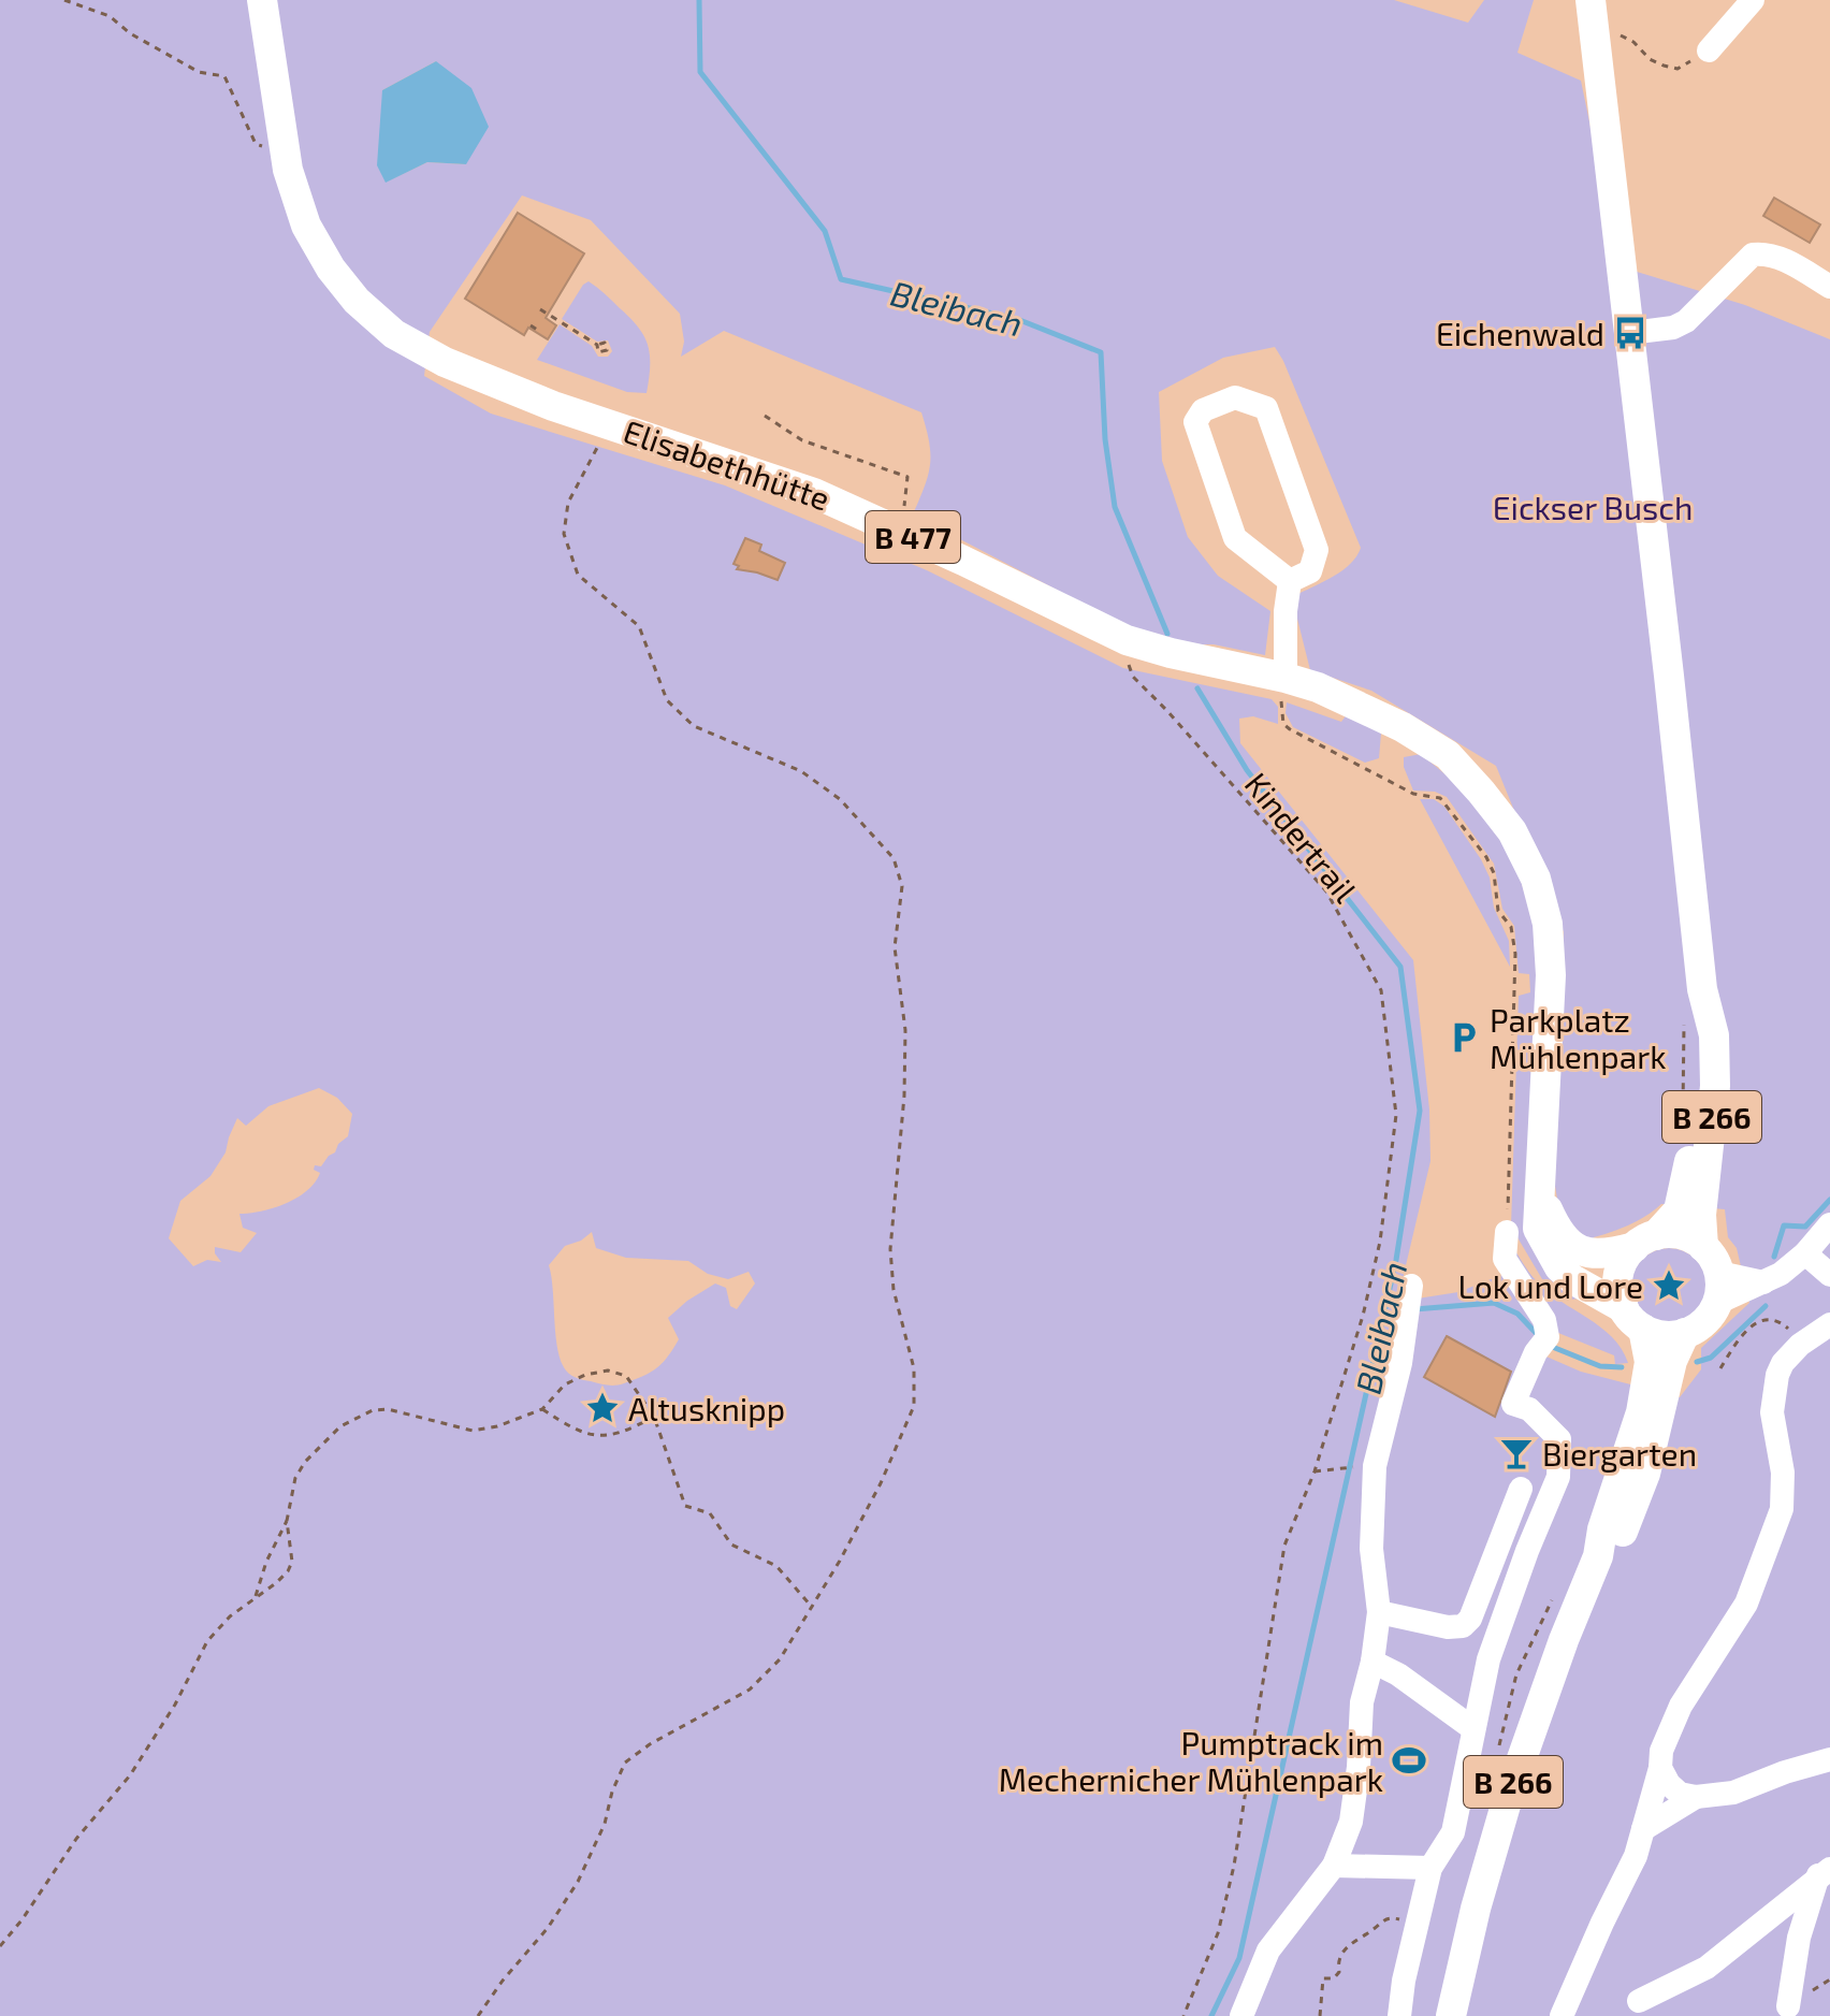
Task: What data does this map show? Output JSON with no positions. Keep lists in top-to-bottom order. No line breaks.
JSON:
{"streets":{"main road":["Elisabethhütte","B 477","B 266"],"path":["Kindertrail"]},"crossings":[["Elisabethhütte","B 477"],["B 477","B 266"]],"water":["Bleibach"],"parks":["Eickser Busch"],"places":{"bus stop":["Eichenwald"],"parking":["Parkplatz Mühlenpark"],"place":["Lok und Lore","Altusknipp"],"bar":["Biergarten"],"sports":["Pumptrack im Mechernicher Mühlenpark"]}}
